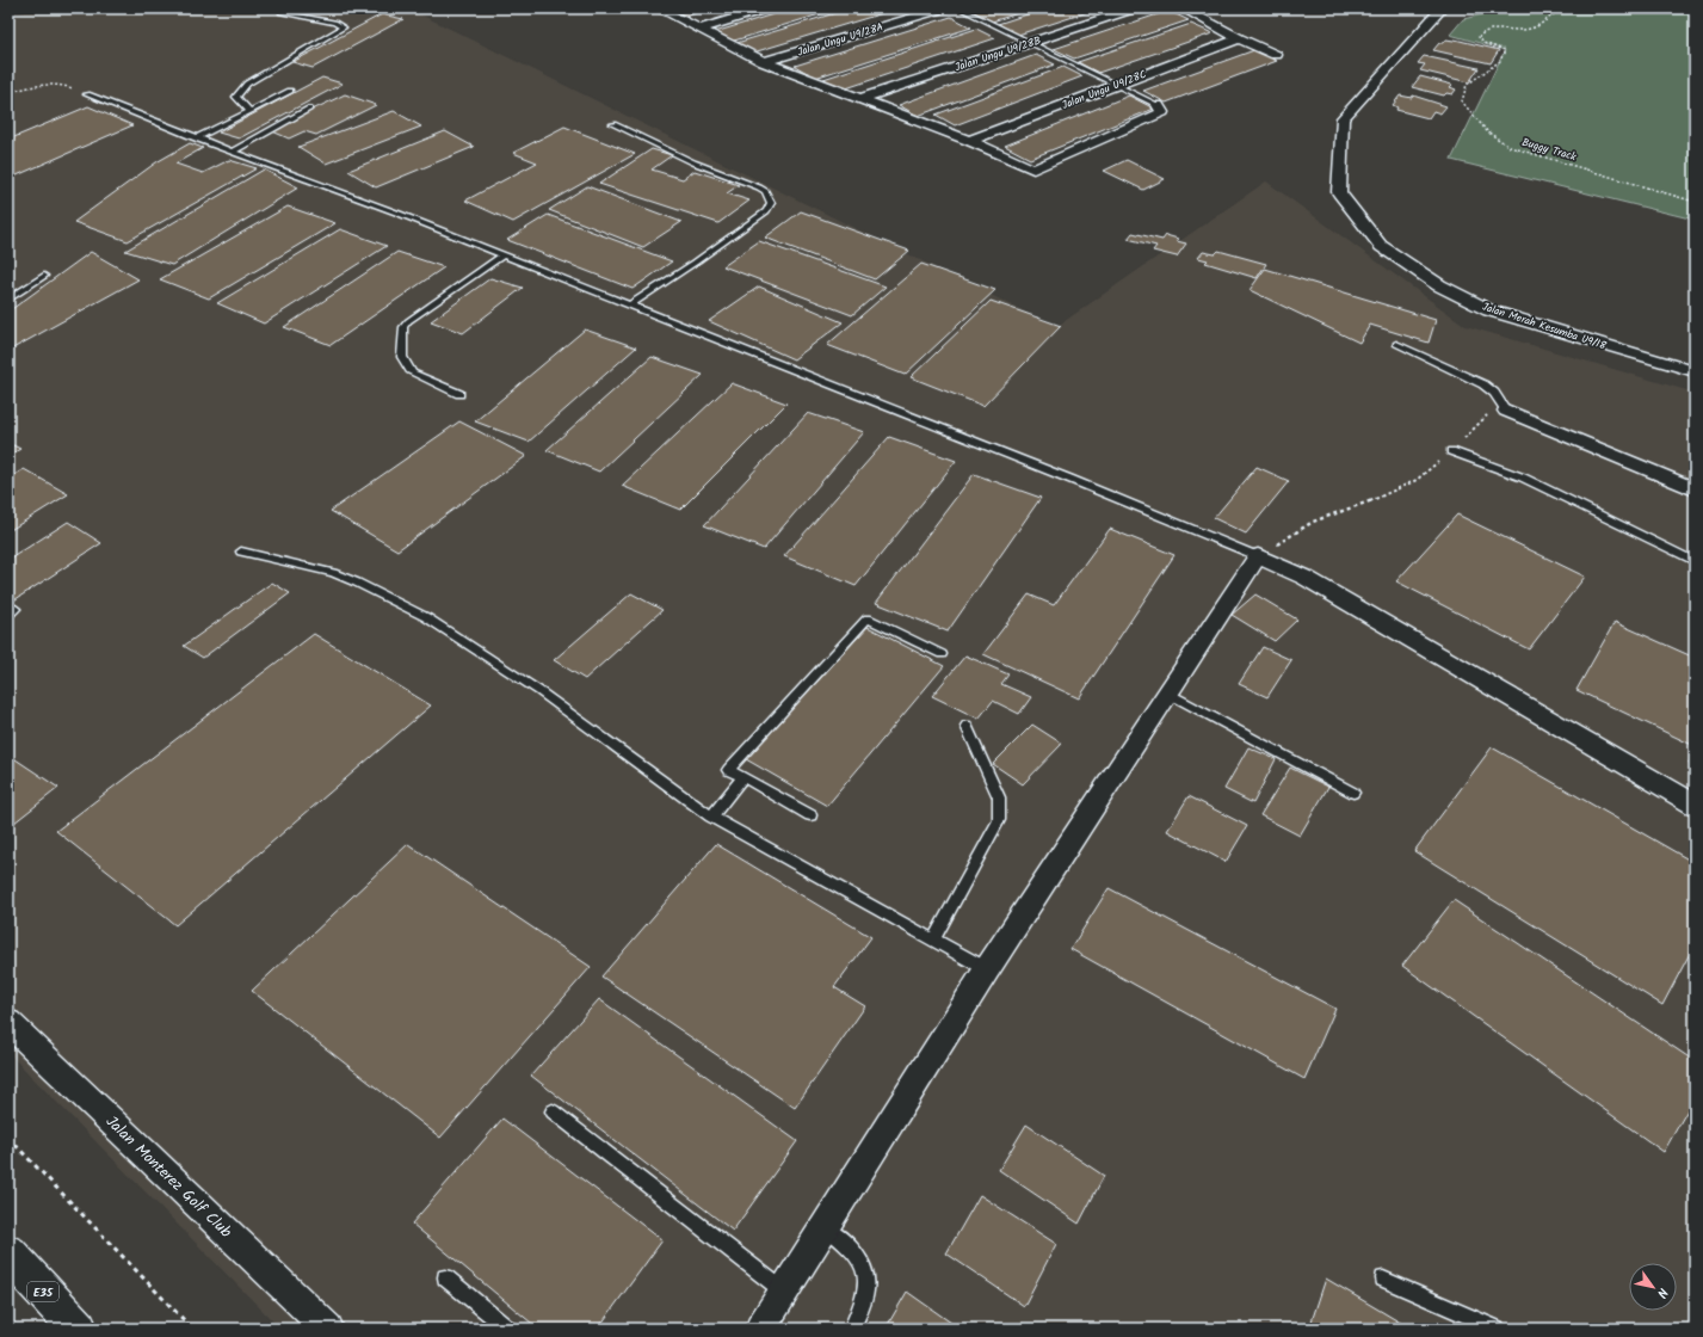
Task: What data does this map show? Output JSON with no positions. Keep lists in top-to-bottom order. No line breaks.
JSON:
{"streets":{"highway":["E35"],"street":["Jalan Ungu U9/28A","Jalan Ungu U9/28B","Jalan Ungu U9/28C","Jalan Merah Kesumba U9/18","Jalan Monterez Golf Club"],"path":["Buggy Track"]},"north":"bottom right"}
